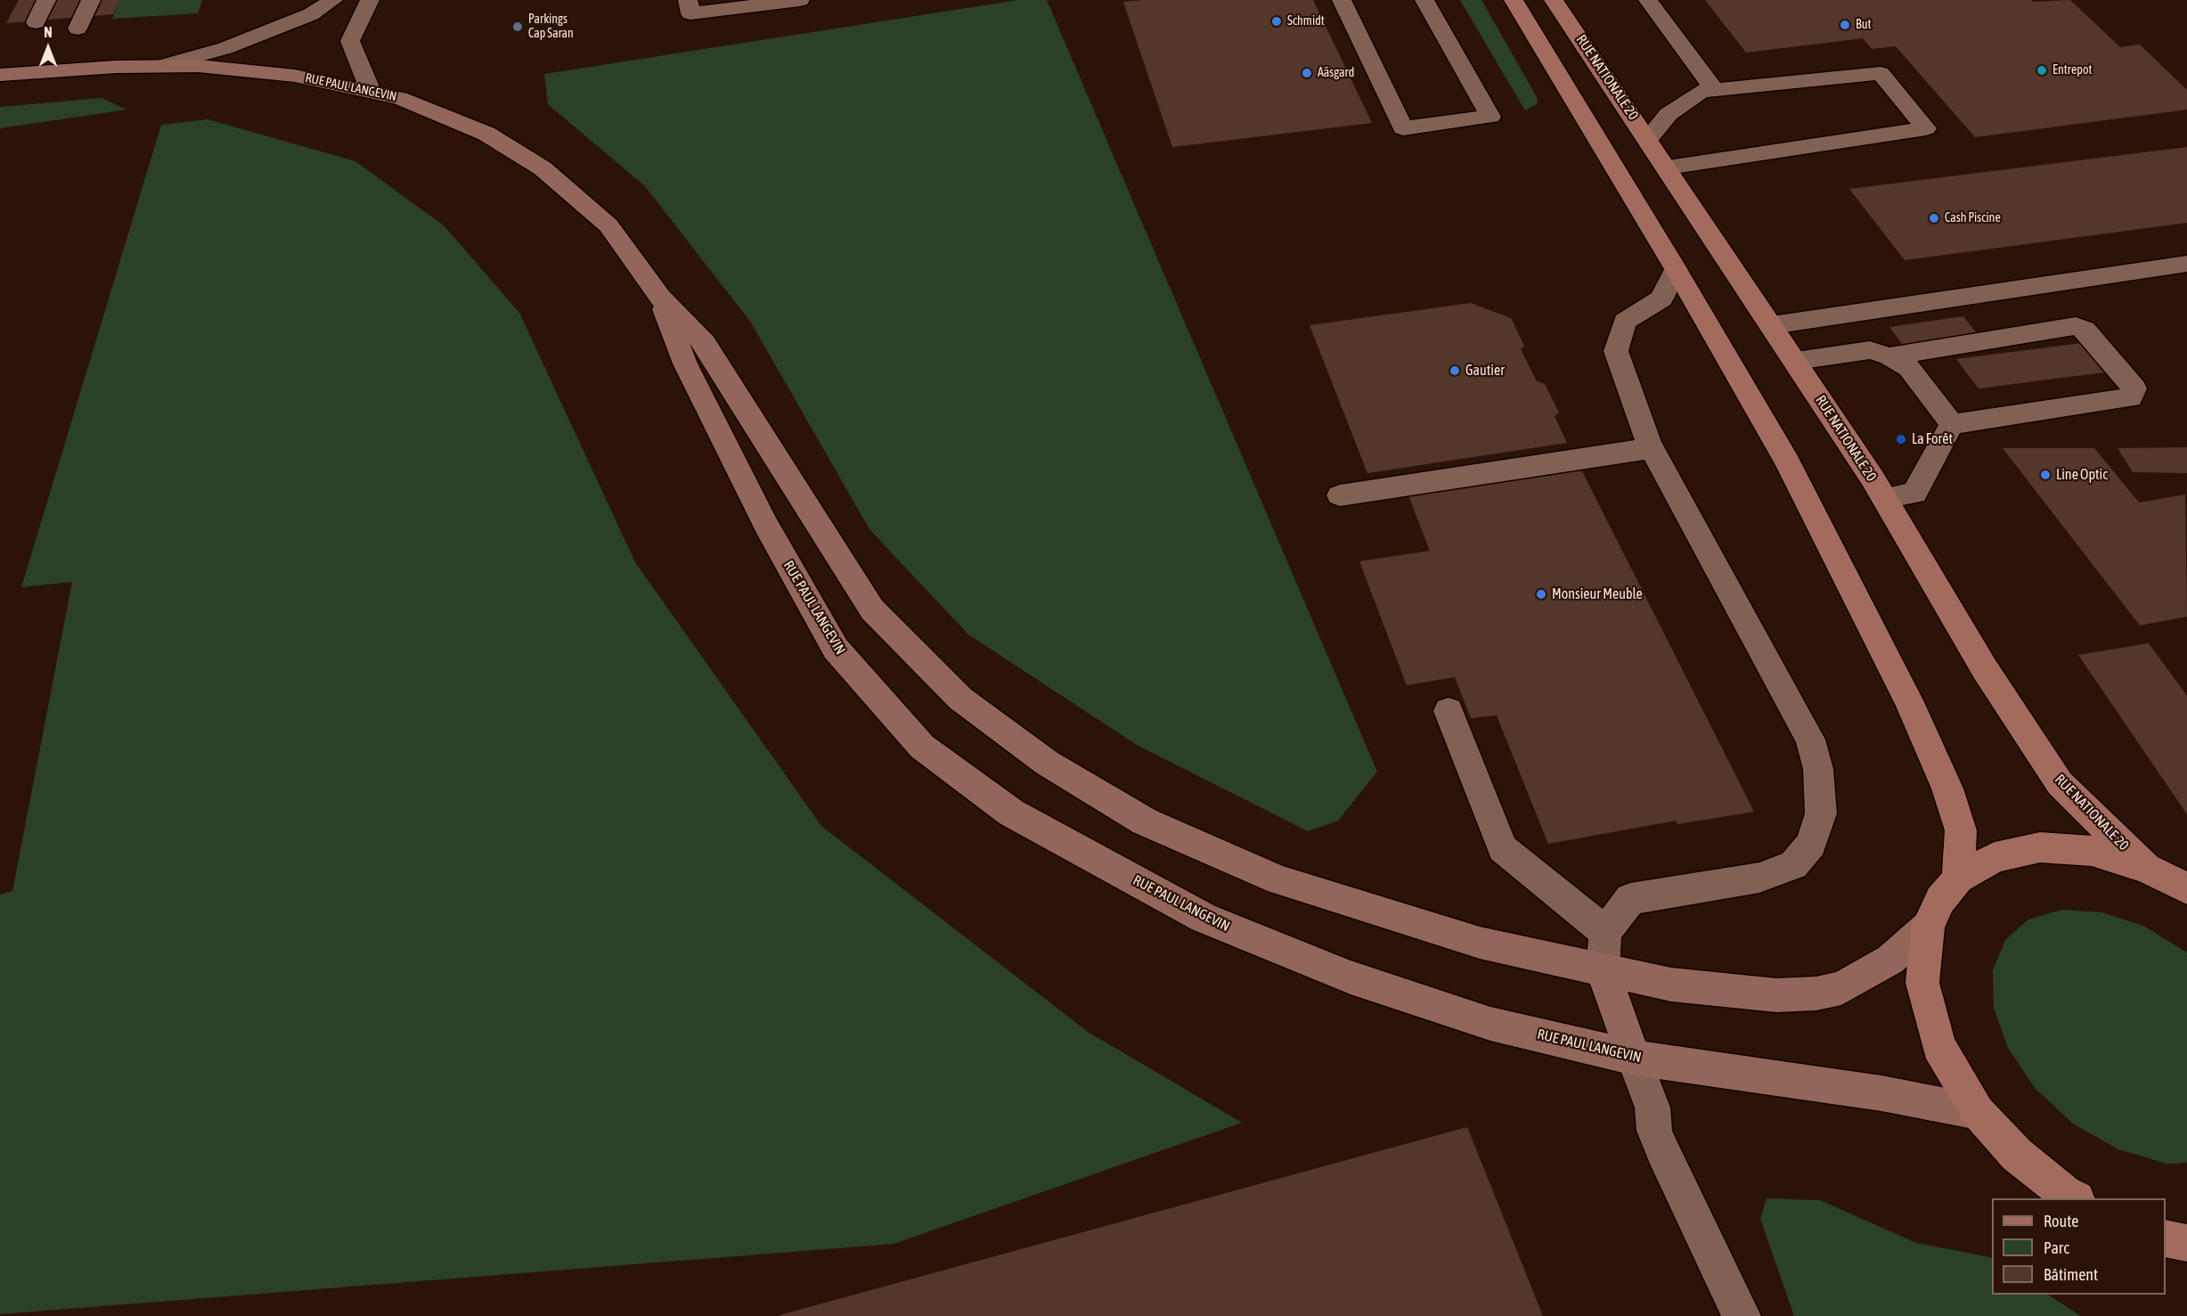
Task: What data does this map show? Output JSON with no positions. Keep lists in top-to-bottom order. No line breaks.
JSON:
{"streets":{"main road":["RUE NATIONALE 20","RUE PAUL LANGEVIN"]},"places":["Schmidt","But","Parkings Cap Saran","Entrepot","Aäsgard","Cash Piscine","Gautier","La Forêt","Line Optic","Monsieur Meuble"],"legend":["Route","Parc","Bâtiment"],"north":"top"}
